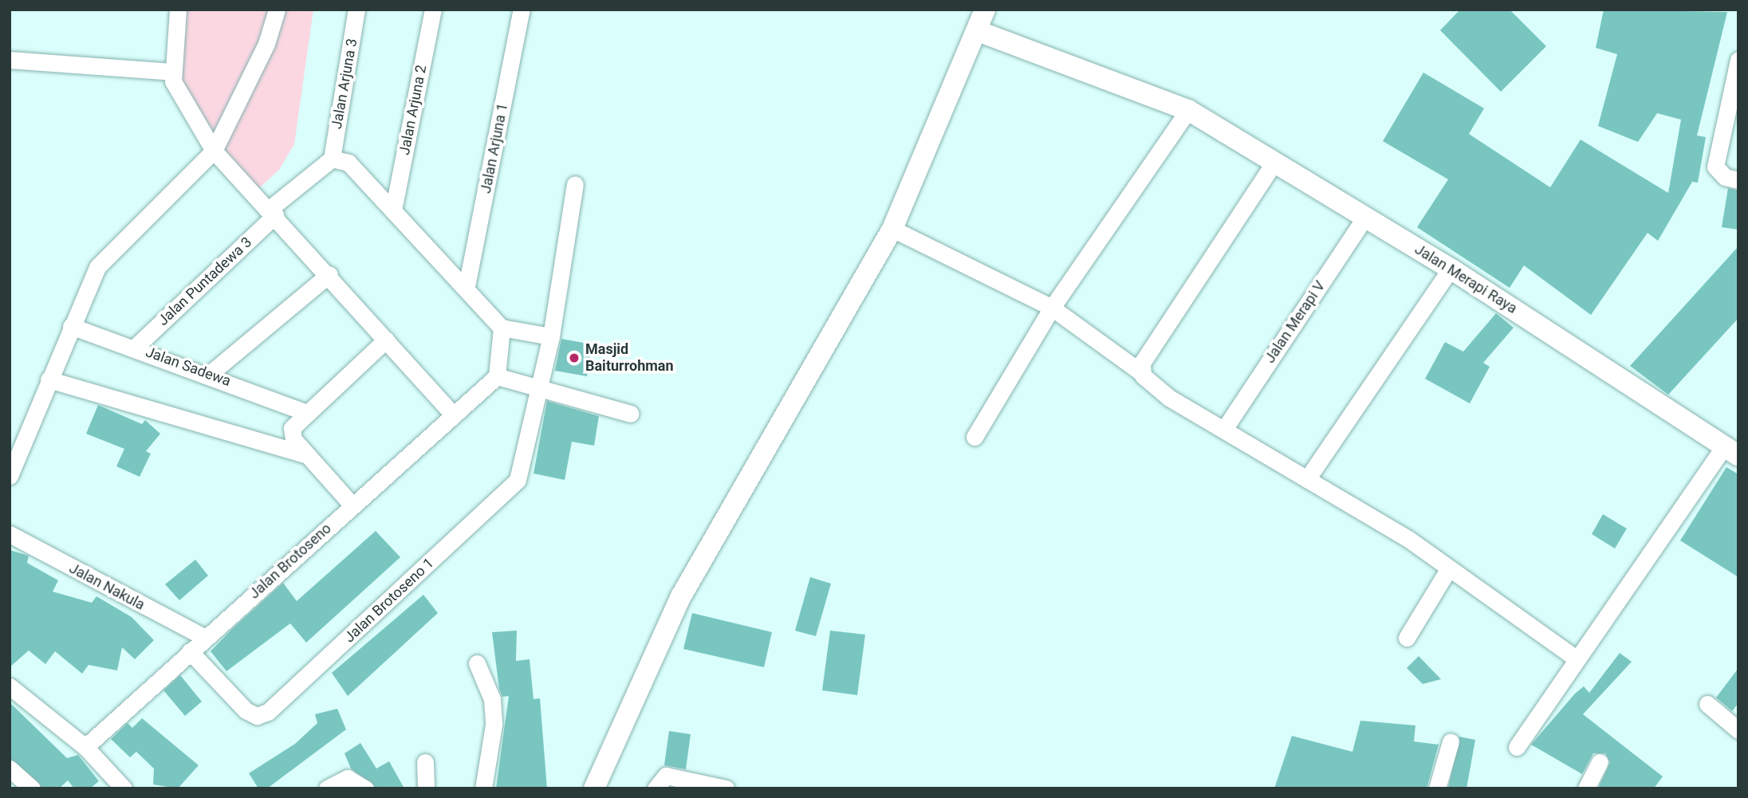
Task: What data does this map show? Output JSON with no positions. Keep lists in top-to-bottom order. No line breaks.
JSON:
{"streets":{"street":["Jalan Arjuna 3","Jalan Arjuna 2","Jalan Arjuna 1","Jalan Merapi Raya","Jalan Puntadewa 3","Jalan Merapi V","Jalan Sadewa","Jalan Brotoseno","Jalan Nakula","Jalan Brotoseno 1"]},"crossings":[["Jalan Arjuna 3","Jalan Puntadewa 3"],["Jalan Merapi Raya","Jalan Merapi V"],["Jalan Puntadewa 3","Jalan Sadewa"],["Jalan Brotoseno","Jalan Nakula"],["Jalan Brotoseno","Jalan Brotoseno 1"]],"places":["Masjid Baiturrohman"]}
